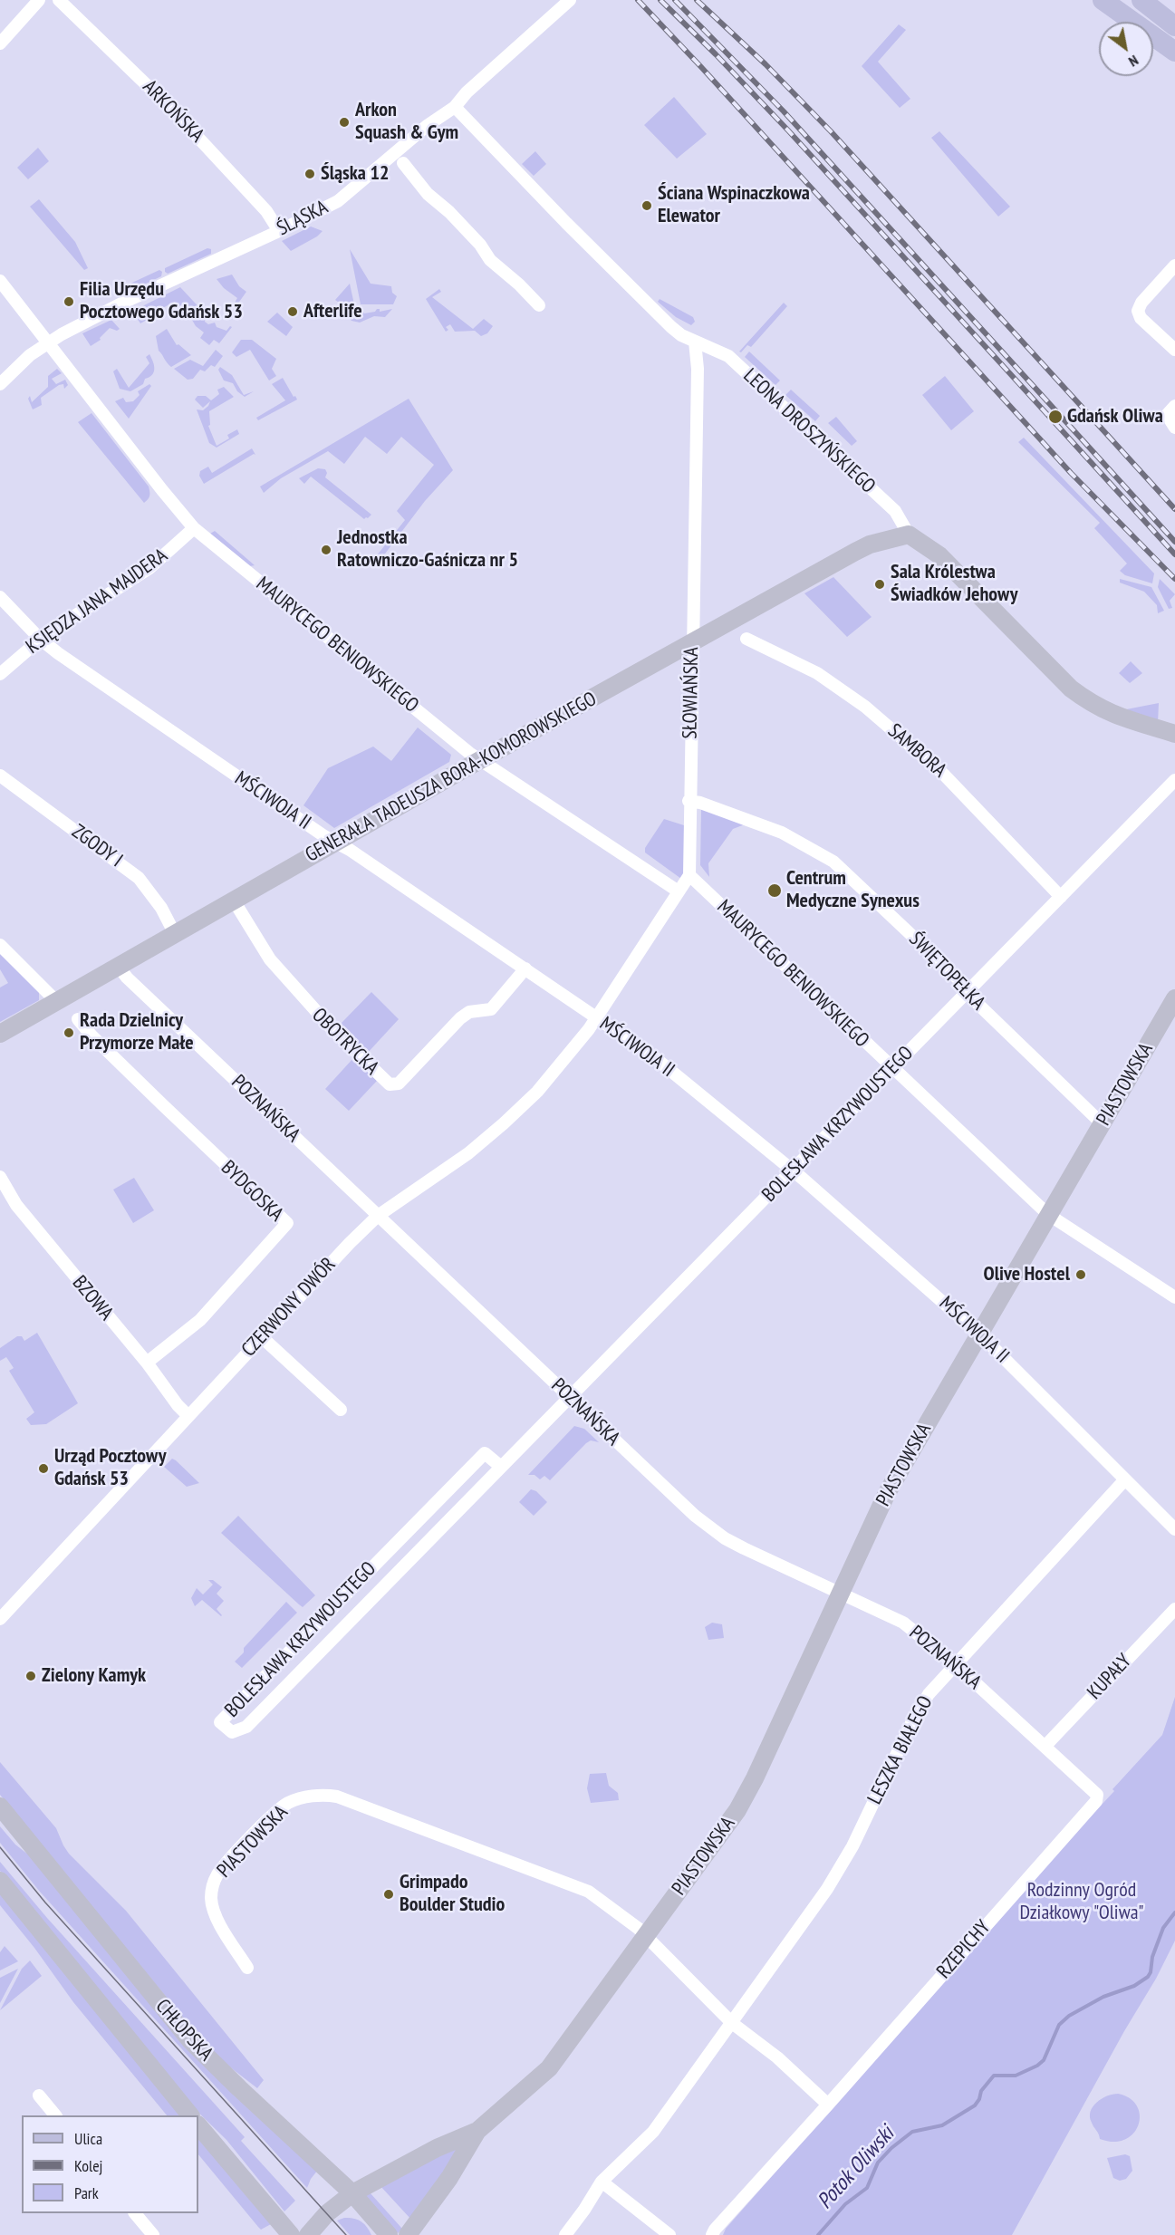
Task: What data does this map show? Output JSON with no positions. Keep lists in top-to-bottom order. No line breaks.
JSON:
{"streets":{"street":["ARKOŃSKA","ŚLĄSKA","LEONA DROSZYŃSKIEGO","KSIĘDZA JANA MAJDERA","MAURYCEGO BENIOWSKIEGO","SŁOWIAŃSKA","SAMBORA","GENERAŁA TADEUSZA BORA-KOMOROWSKIEGO","MŚCIWOJA II","ZGODY I","ŚWIĘTOPEŁKA","OBOTRYCKA","PIASTOWSKA","POZNAŃSKA","BOLESŁAWA KRZYWOUSTEGO","BYDGOSKA","BZOWA","CZERWONY DWÓR","KUPAŁY","LESZKA BIAŁEGO","RZEPICHY","CHŁOPSKA"]},"crossings":[["ARKOŃSKA","ŚLĄSKA"],["ŚLĄSKA","LEONA DROSZYŃSKIEGO"],["ŚLĄSKA","MAURYCEGO BENIOWSKIEGO"],["LEONA DROSZYŃSKIEGO","SŁOWIAŃSKA"],["LEONA DROSZYŃSKIEGO","GENERAŁA TADEUSZA BORA-KOMOROWSKIEGO"],["KSIĘDZA JANA MAJDERA","MAURYCEGO BENIOWSKIEGO"],["KSIĘDZA JANA MAJDERA","MŚCIWOJA II"],["MAURYCEGO BENIOWSKIEGO","SŁOWIAŃSKA"],["MAURYCEGO BENIOWSKIEGO","GENERAŁA TADEUSZA BORA-KOMOROWSKIEGO"],["MAURYCEGO BENIOWSKIEGO","PIASTOWSKA"],["MAURYCEGO BENIOWSKIEGO","BOLESŁAWA KRZYWOUSTEGO"],["SŁOWIAŃSKA","GENERAŁA TADEUSZA BORA-KOMOROWSKIEGO"],["SŁOWIAŃSKA","ŚWIĘTOPEŁKA"],["SAMBORA","BOLESŁAWA KRZYWOUSTEGO"],["GENERAŁA TADEUSZA BORA-KOMOROWSKIEGO","MŚCIWOJA II"],["GENERAŁA TADEUSZA BORA-KOMOROWSKIEGO","ZGODY I"],["GENERAŁA TADEUSZA BORA-KOMOROWSKIEGO","OBOTRYCKA"],["GENERAŁA TADEUSZA BORA-KOMOROWSKIEGO","POZNAŃSKA"],["MŚCIWOJA II","OBOTRYCKA"],["MŚCIWOJA II","PIASTOWSKA"],["MŚCIWOJA II","BOLESŁAWA KRZYWOUSTEGO"],["MŚCIWOJA II","CZERWONY DWÓR"],["MŚCIWOJA II","LESZKA BIAŁEGO"],["ŚWIĘTOPEŁKA","PIASTOWSKA"],["ŚWIĘTOPEŁKA","BOLESŁAWA KRZYWOUSTEGO"],["PIASTOWSKA","POZNAŃSKA"],["PIASTOWSKA","CHŁOPSKA"],["POZNAŃSKA","BOLESŁAWA KRZYWOUSTEGO"],["POZNAŃSKA","CZERWONY DWÓR"],["POZNAŃSKA","KUPAŁY"],["POZNAŃSKA","LESZKA BIAŁEGO"],["POZNAŃSKA","RZEPICHY"],["BYDGOSKA","BZOWA"],["BZOWA","CZERWONY DWÓR"]],"water":["Potok Oliwski"],"parks":["Rodzinny Ogród Działkowy \"Oliwa\""],"places":["Arkon Squash & Gym","Śląska 12","Ściana Wspinaczkowa Elewator","Filia Urzędu Pocztowego Gdańsk 53","Afterlife","Gdańsk Oliwa","Jednostka Ratowniczo-Gaśnicza nr 5","Sala Królestwa Świadków Jehowy","Centrum Medyczne Synexus","Rada Dzielnicy Przymorze Małe","Olive Hostel","Urząd Pocztowy Gdańsk 53","Zielony Kamyk","Grimpado Boulder Studio"],"legend":["Ulica","Kolej","Park"],"north":"bottom right"}
